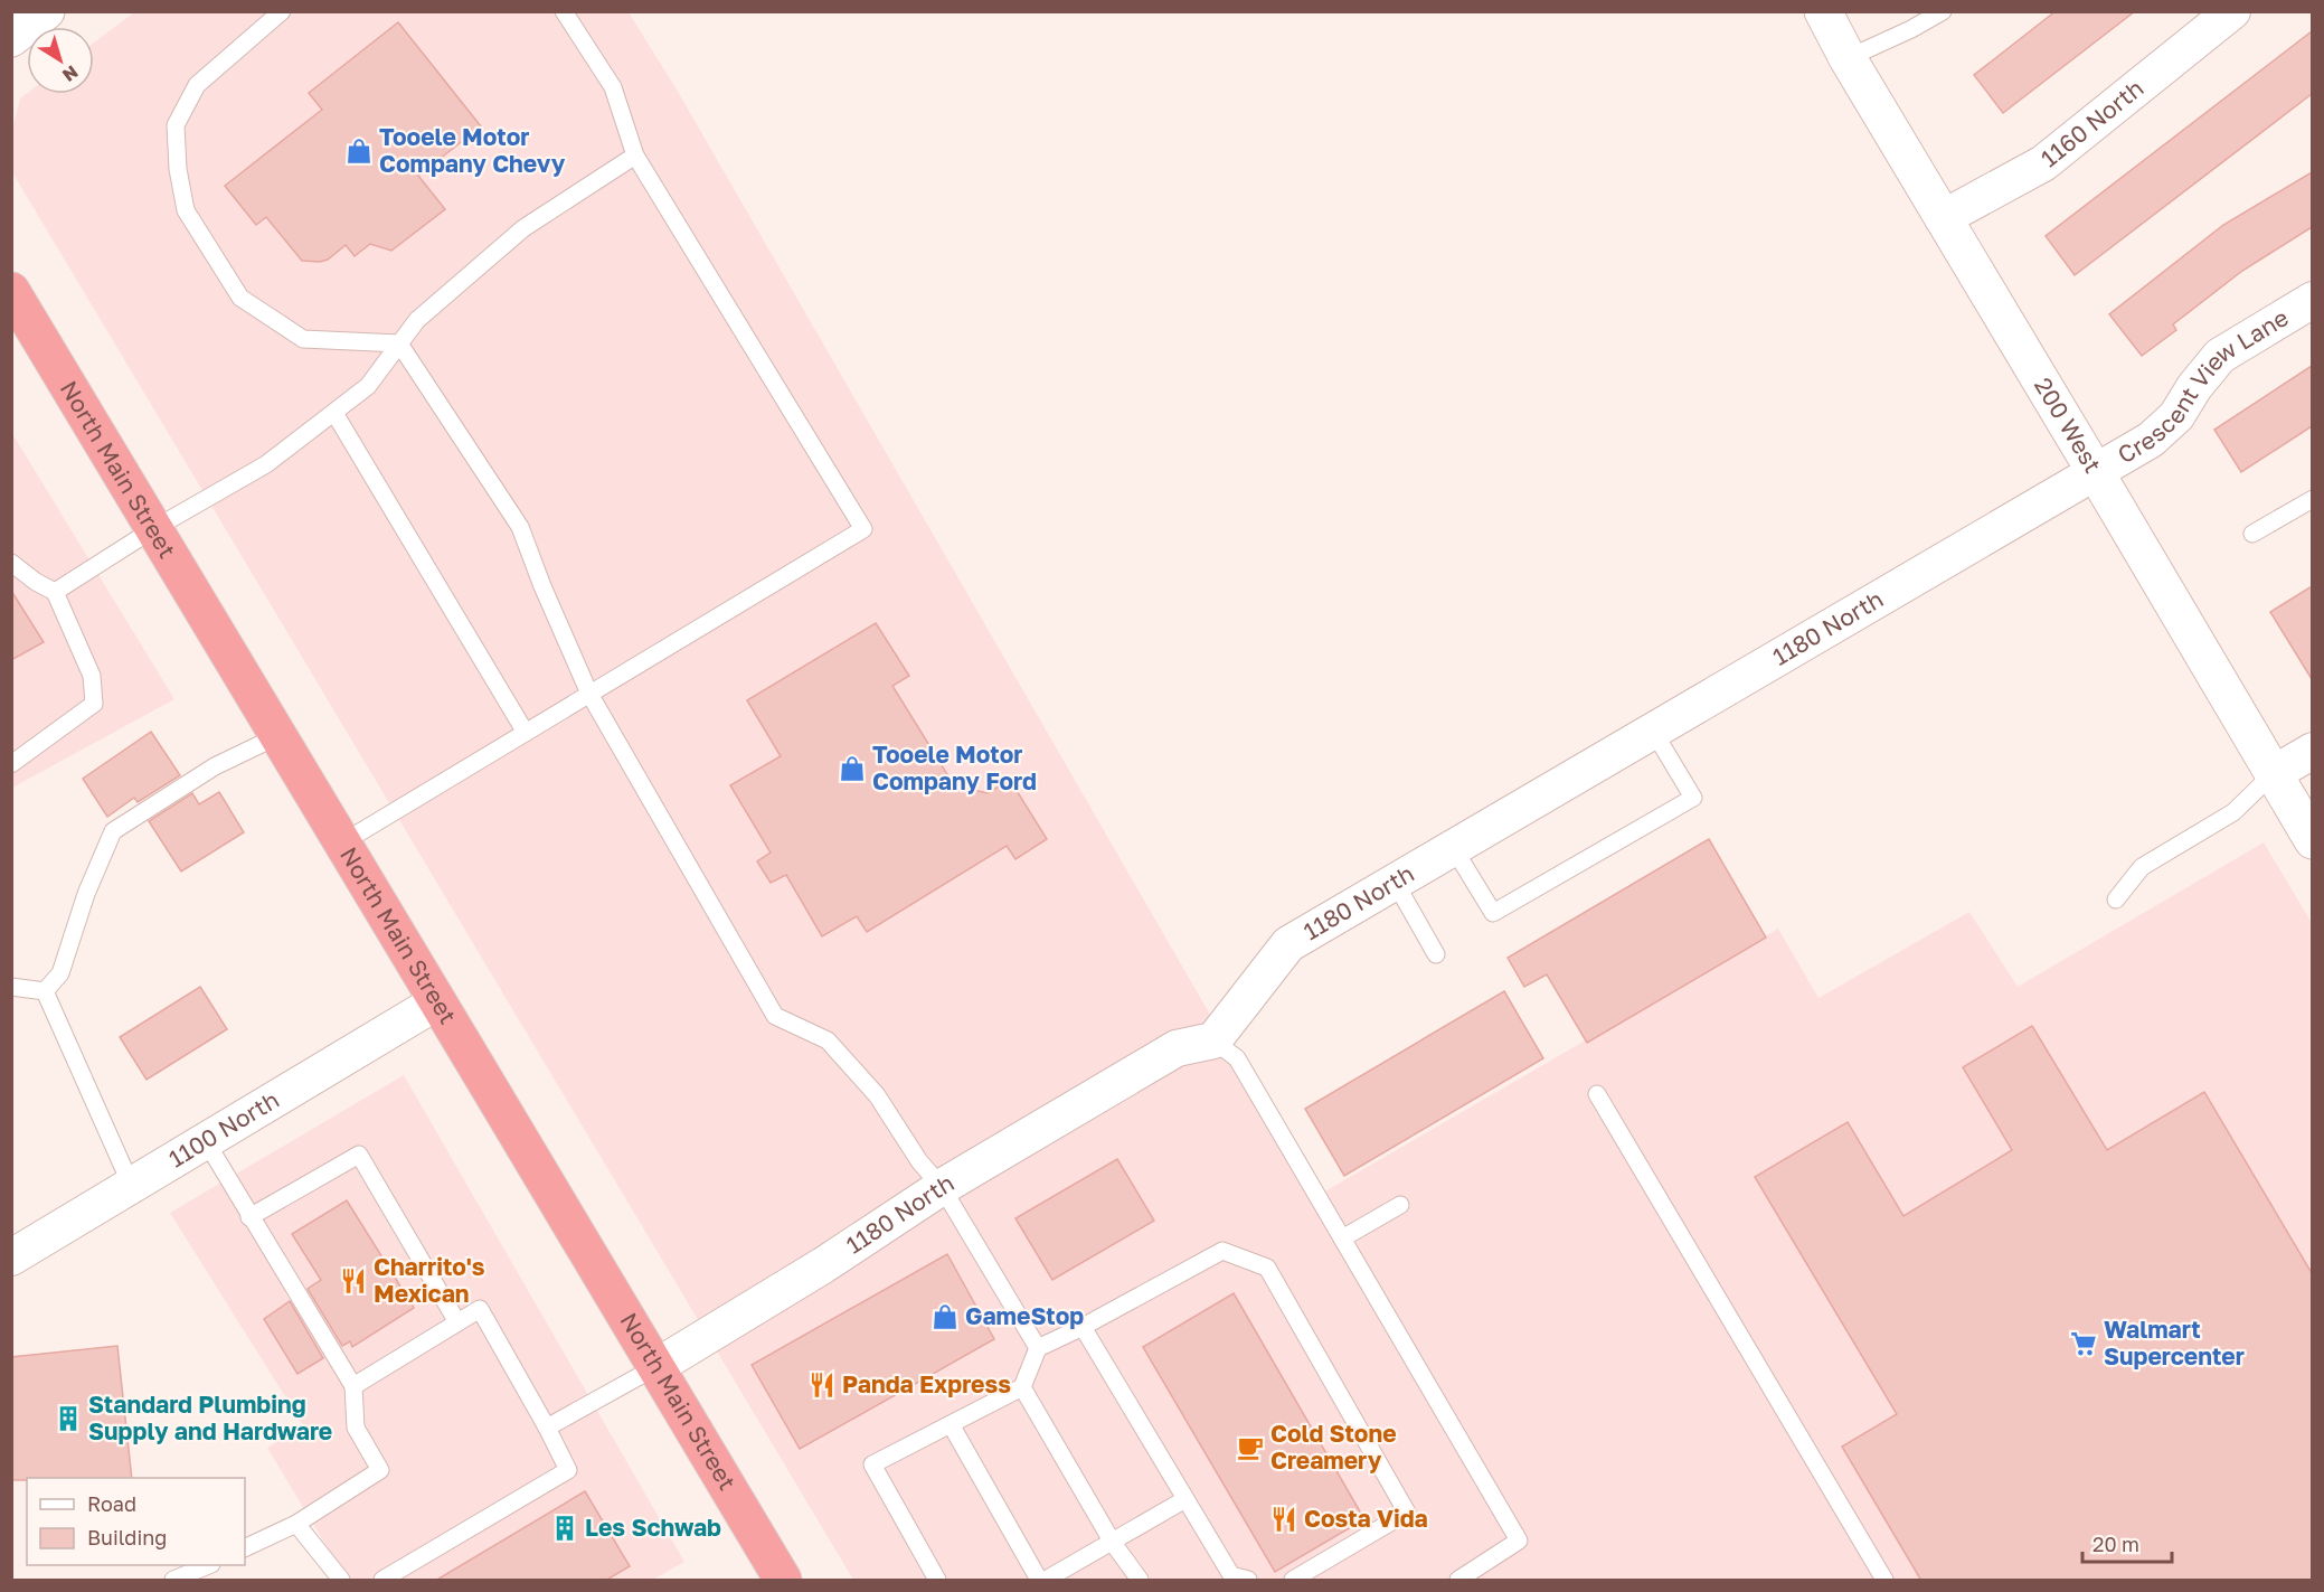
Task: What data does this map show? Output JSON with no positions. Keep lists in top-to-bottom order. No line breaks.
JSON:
{"streets":{"highway":["North Main Street"],"street":["1160 North","Crescent View Lane","200 West","1180 North","1100 North"]},"crossings":[["1160 North","200 West"],["Crescent View Lane","200 West"],["Crescent View Lane","1180 North"],["200 West","1180 North"],["North Main Street","1180 North"],["North Main Street","1100 North"]],"places":{"shop":["Tooele Motor Company Chevy","Tooele Motor Company Ford","GameStop"],"restaurant":["Charrito's Mexican","Panda Express","Costa Vida"],"supermarket":["Walmart Supercenter"],"building":["Standard Plumbing Supply and Hardware","Les Schwab"],"cafe":["Cold Stone Creamery"]},"legend":["Road","Building"],"scale_bar":"20 m","north":"bottom right"}
